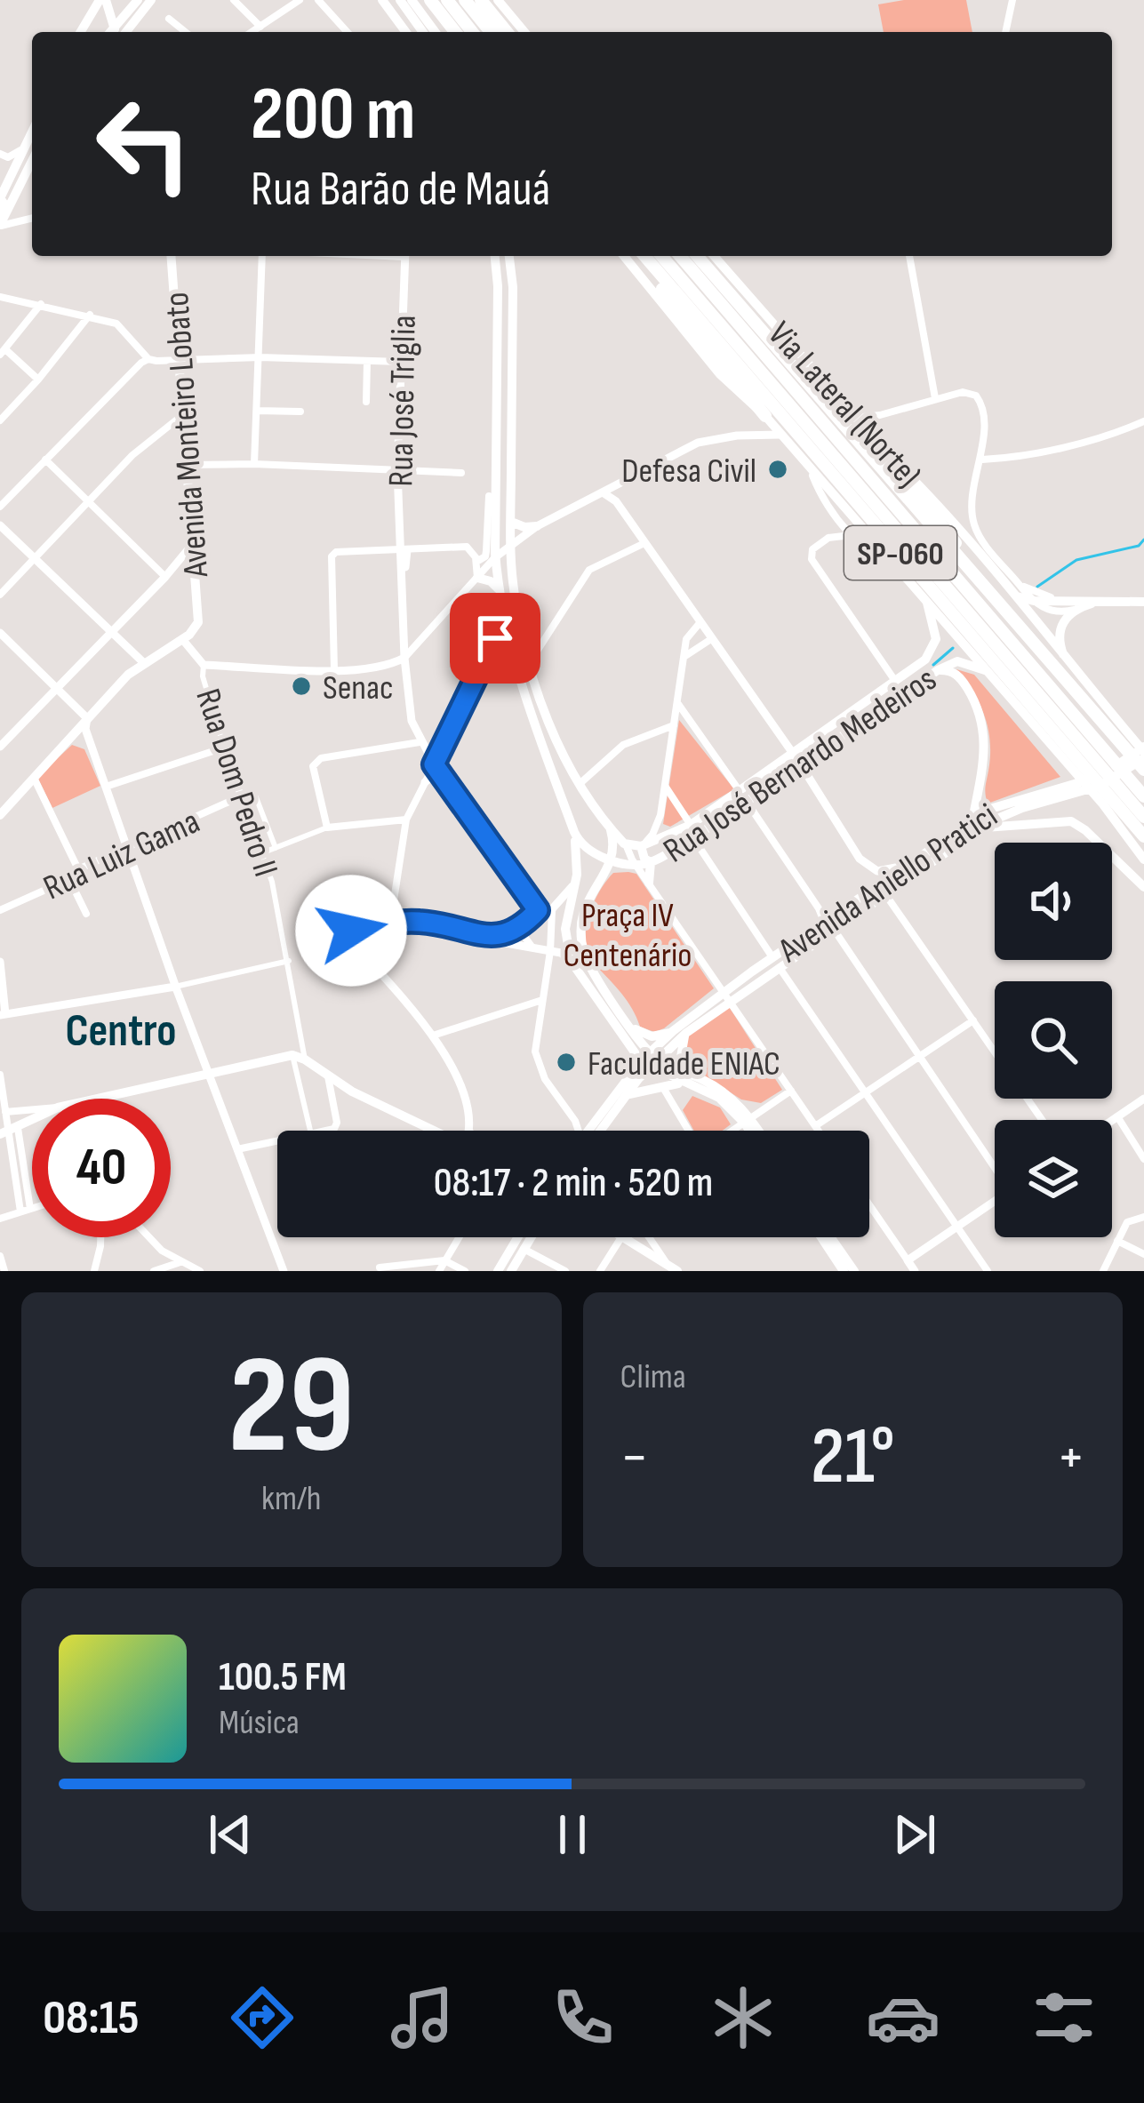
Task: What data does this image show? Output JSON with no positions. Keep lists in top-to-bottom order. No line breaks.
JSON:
{"streets":{"highway":["SP-060"],"main road":["Via Lateral (Norte)","Avenida Monteiro Lobato","Rua José Bernardo Medeiros","Avenida Aniello Pratici"],"street":["Rua José Triglia","Rua Dom Pedro II","Rua Luiz Gama"]},"crossings":[["Via Lateral (Norte)","Avenida Aniello Pratici"],["Avenida Monteiro Lobato","Rua Dom Pedro II"],["Rua Dom Pedro II","Rua Luiz Gama"]],"districts":["Centro"],"parks":["Praça IV Centenário"],"places":["Defesa Civil","Senac","Faculdade ENIAC"],"page":{"turn":["200 m","Rua Barão de Mauá"],"limit":"40","trip":"08:17 · 2 min · 520 m","tile":[["29","km/h"],"Clima"],"heat":["−","21°","+"],"song":["100.5 FM","Música"],"tabs":"08:15"}}
